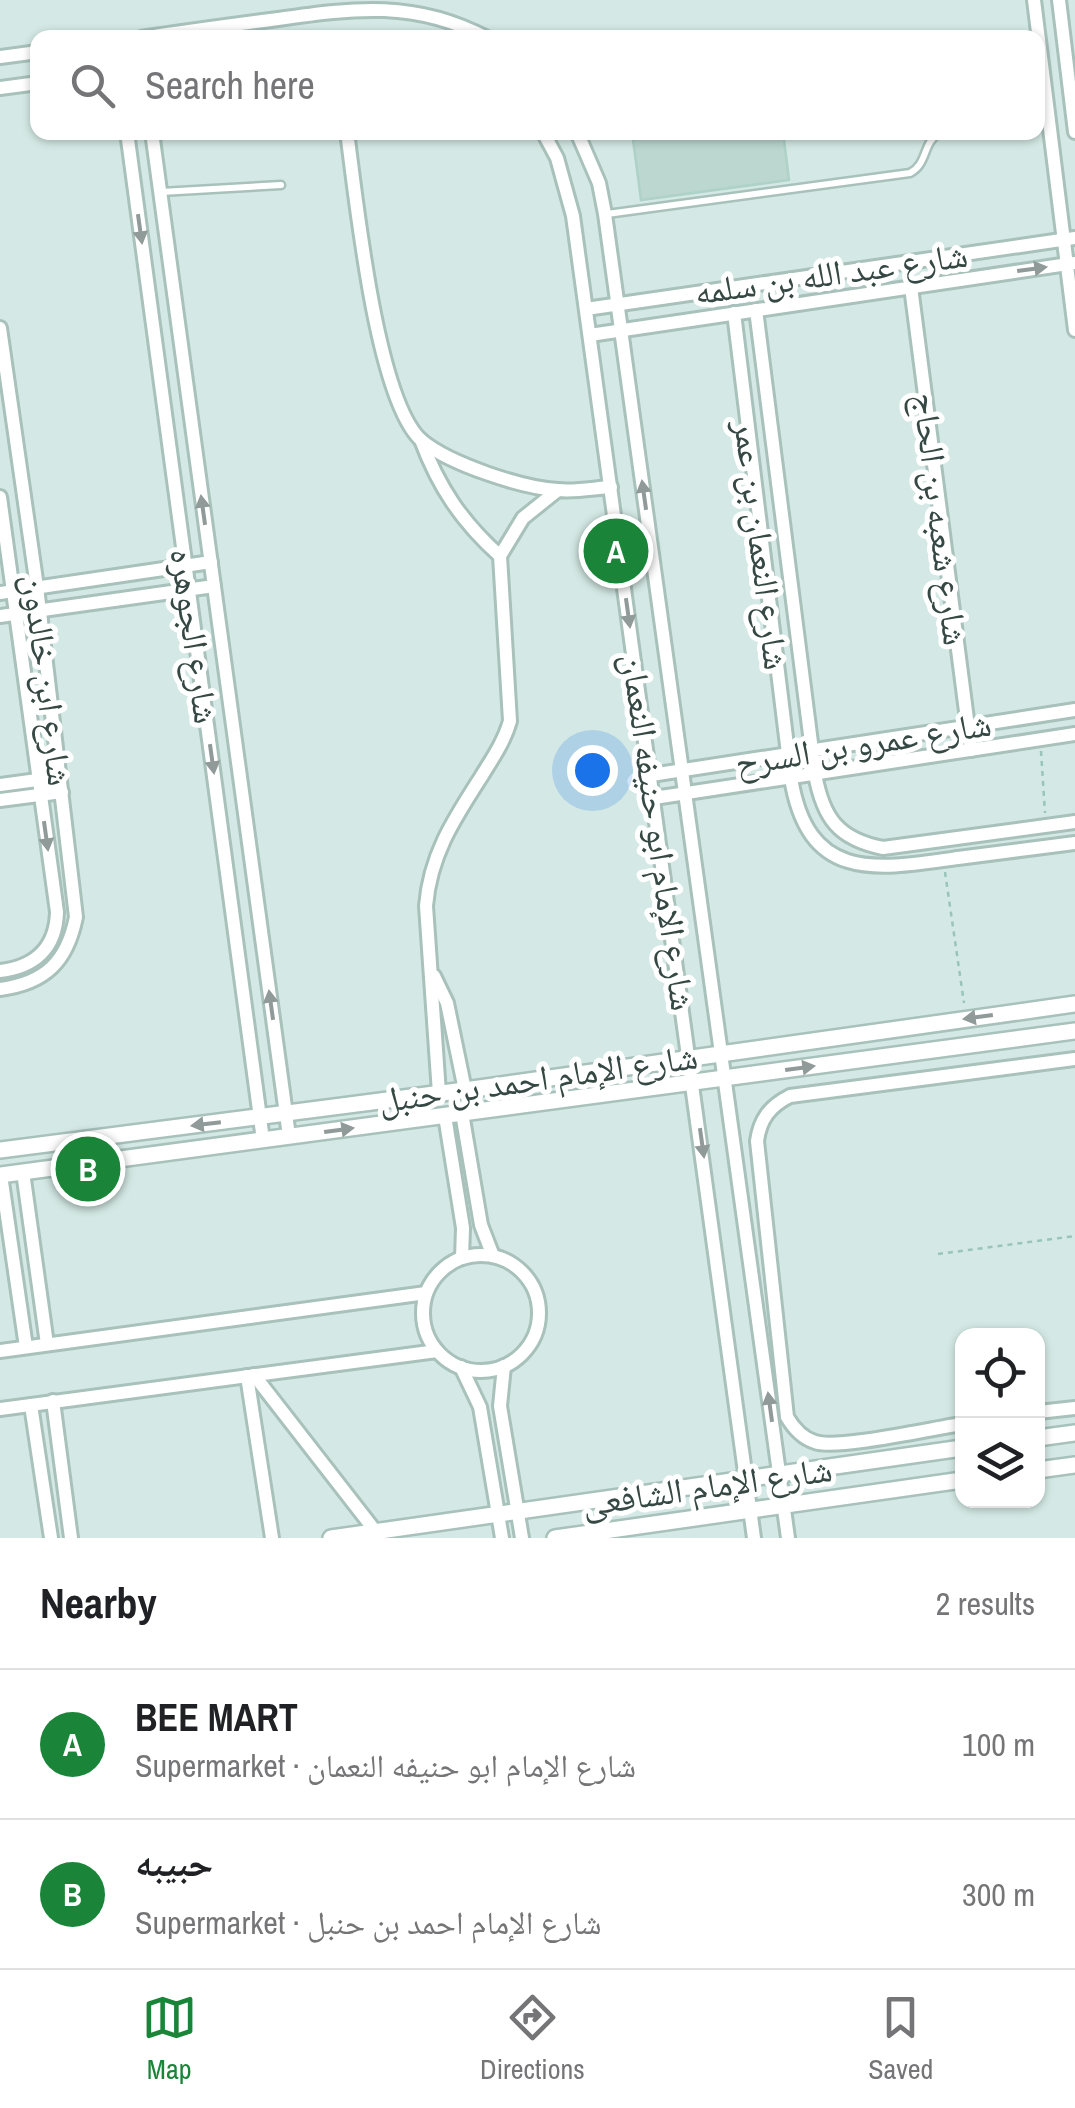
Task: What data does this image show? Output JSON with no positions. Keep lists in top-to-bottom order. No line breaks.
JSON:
{"streets":{"street":["شارع عبد الله بن سلمه","شارع شعبه بن الحاج","شارع النعمان بن عمر","شارع الجوهره","شارع ابن خالدون","شارع عمرو بن السرح","شارع الإمام ابو حنيفه النعمان","شارع الإمام احمد بن حنبل","شارع الإمام الشافعى"]},"crossings":[["شارع عبد الله بن سلمه","شارع شعبه بن الحاج"],["شارع عبد الله بن سلمه","شارع النعمان بن عمر"],["شارع عبد الله بن سلمه","شارع الإمام ابو حنيفه النعمان"],["شارع شعبه بن الحاج","شارع عمرو بن السرح"],["شارع النعمان بن عمر","شارع عمرو بن السرح"],["شارع الجوهره","شارع الإمام احمد بن حنبل"],["شارع عمرو بن السرح","شارع الإمام ابو حنيفه النعمان"],["شارع الإمام ابو حنيفه النعمان","شارع الإمام احمد بن حنبل"],["شارع الإمام ابو حنيفه النعمان","شارع الإمام الشافعى"]],"page":{"search":"Search here","pins":["A","B"],"heading":["Nearby","2 results"],"list":[{"mark":"A","name":"BEE MART","note":"Supermarket · شارع الإمام ابو حنيفه النعمان","value":"100 m"},{"mark":"B","name":"حبيبه","note":"Supermarket · شارع الإمام احمد بن حنبل","value":"300 m"}],"nav":["Map","Directions","Saved"]}}
